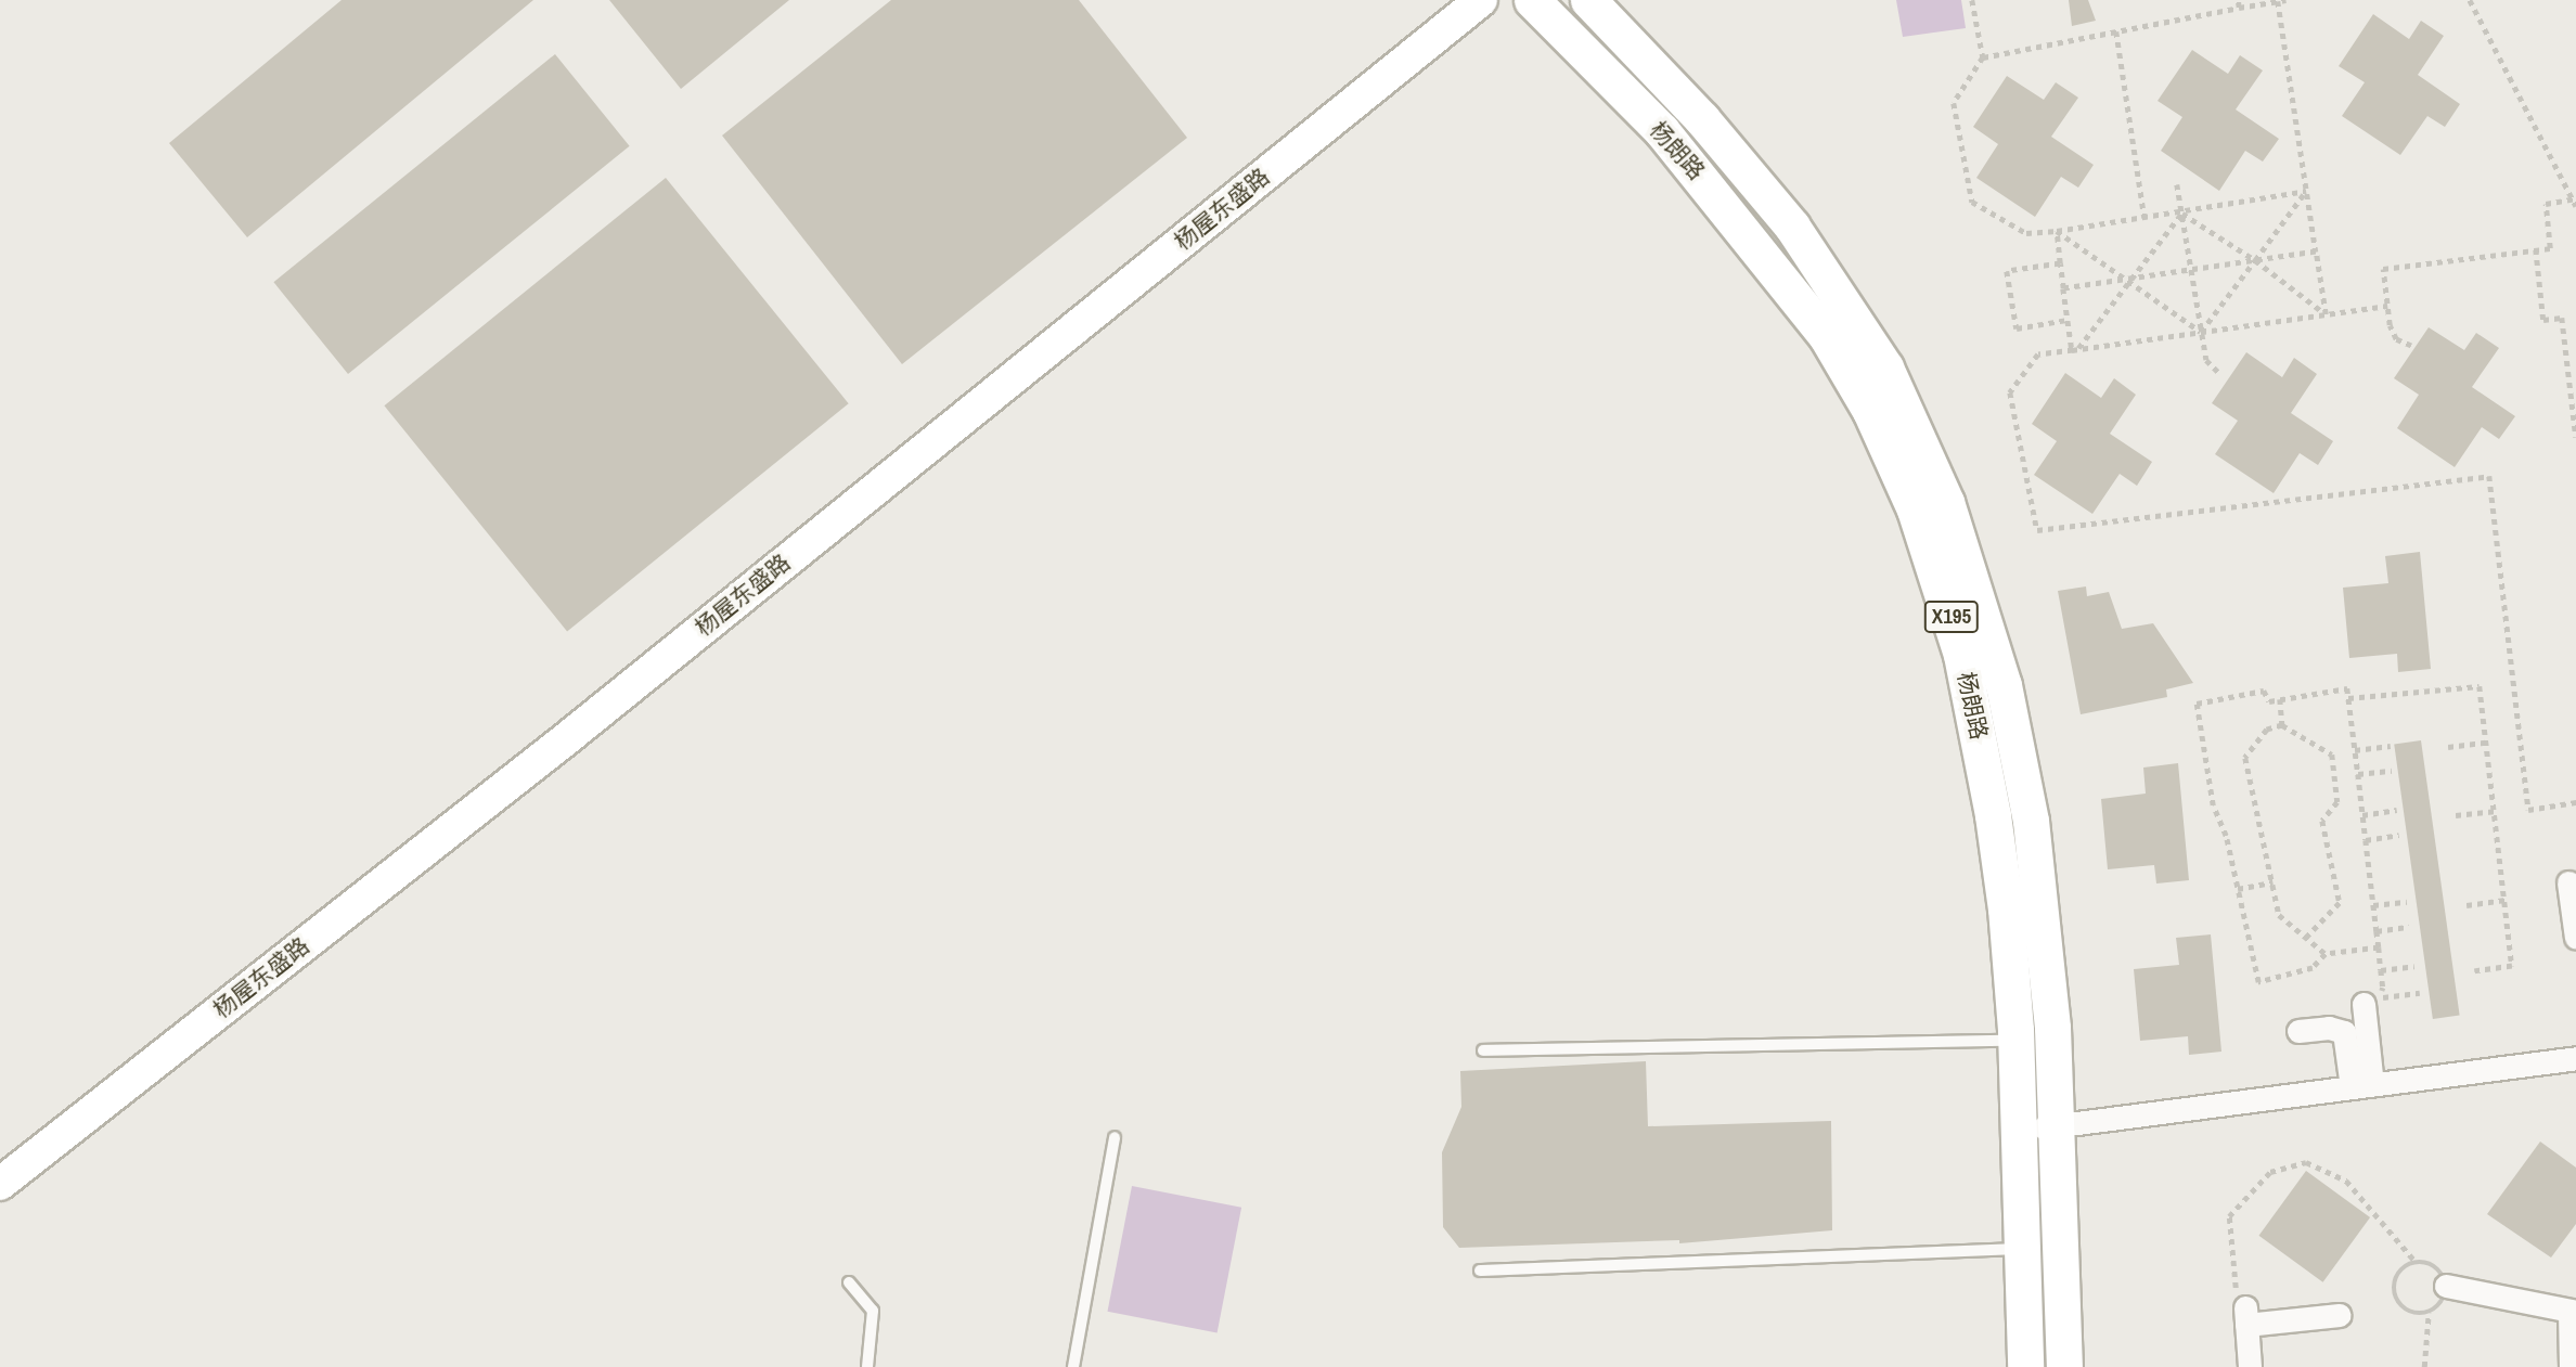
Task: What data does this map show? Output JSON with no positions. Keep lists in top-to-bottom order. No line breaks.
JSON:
{"streets":{"main road":["杨朗路","X195"],"street":["杨屋东盛路"]}}
